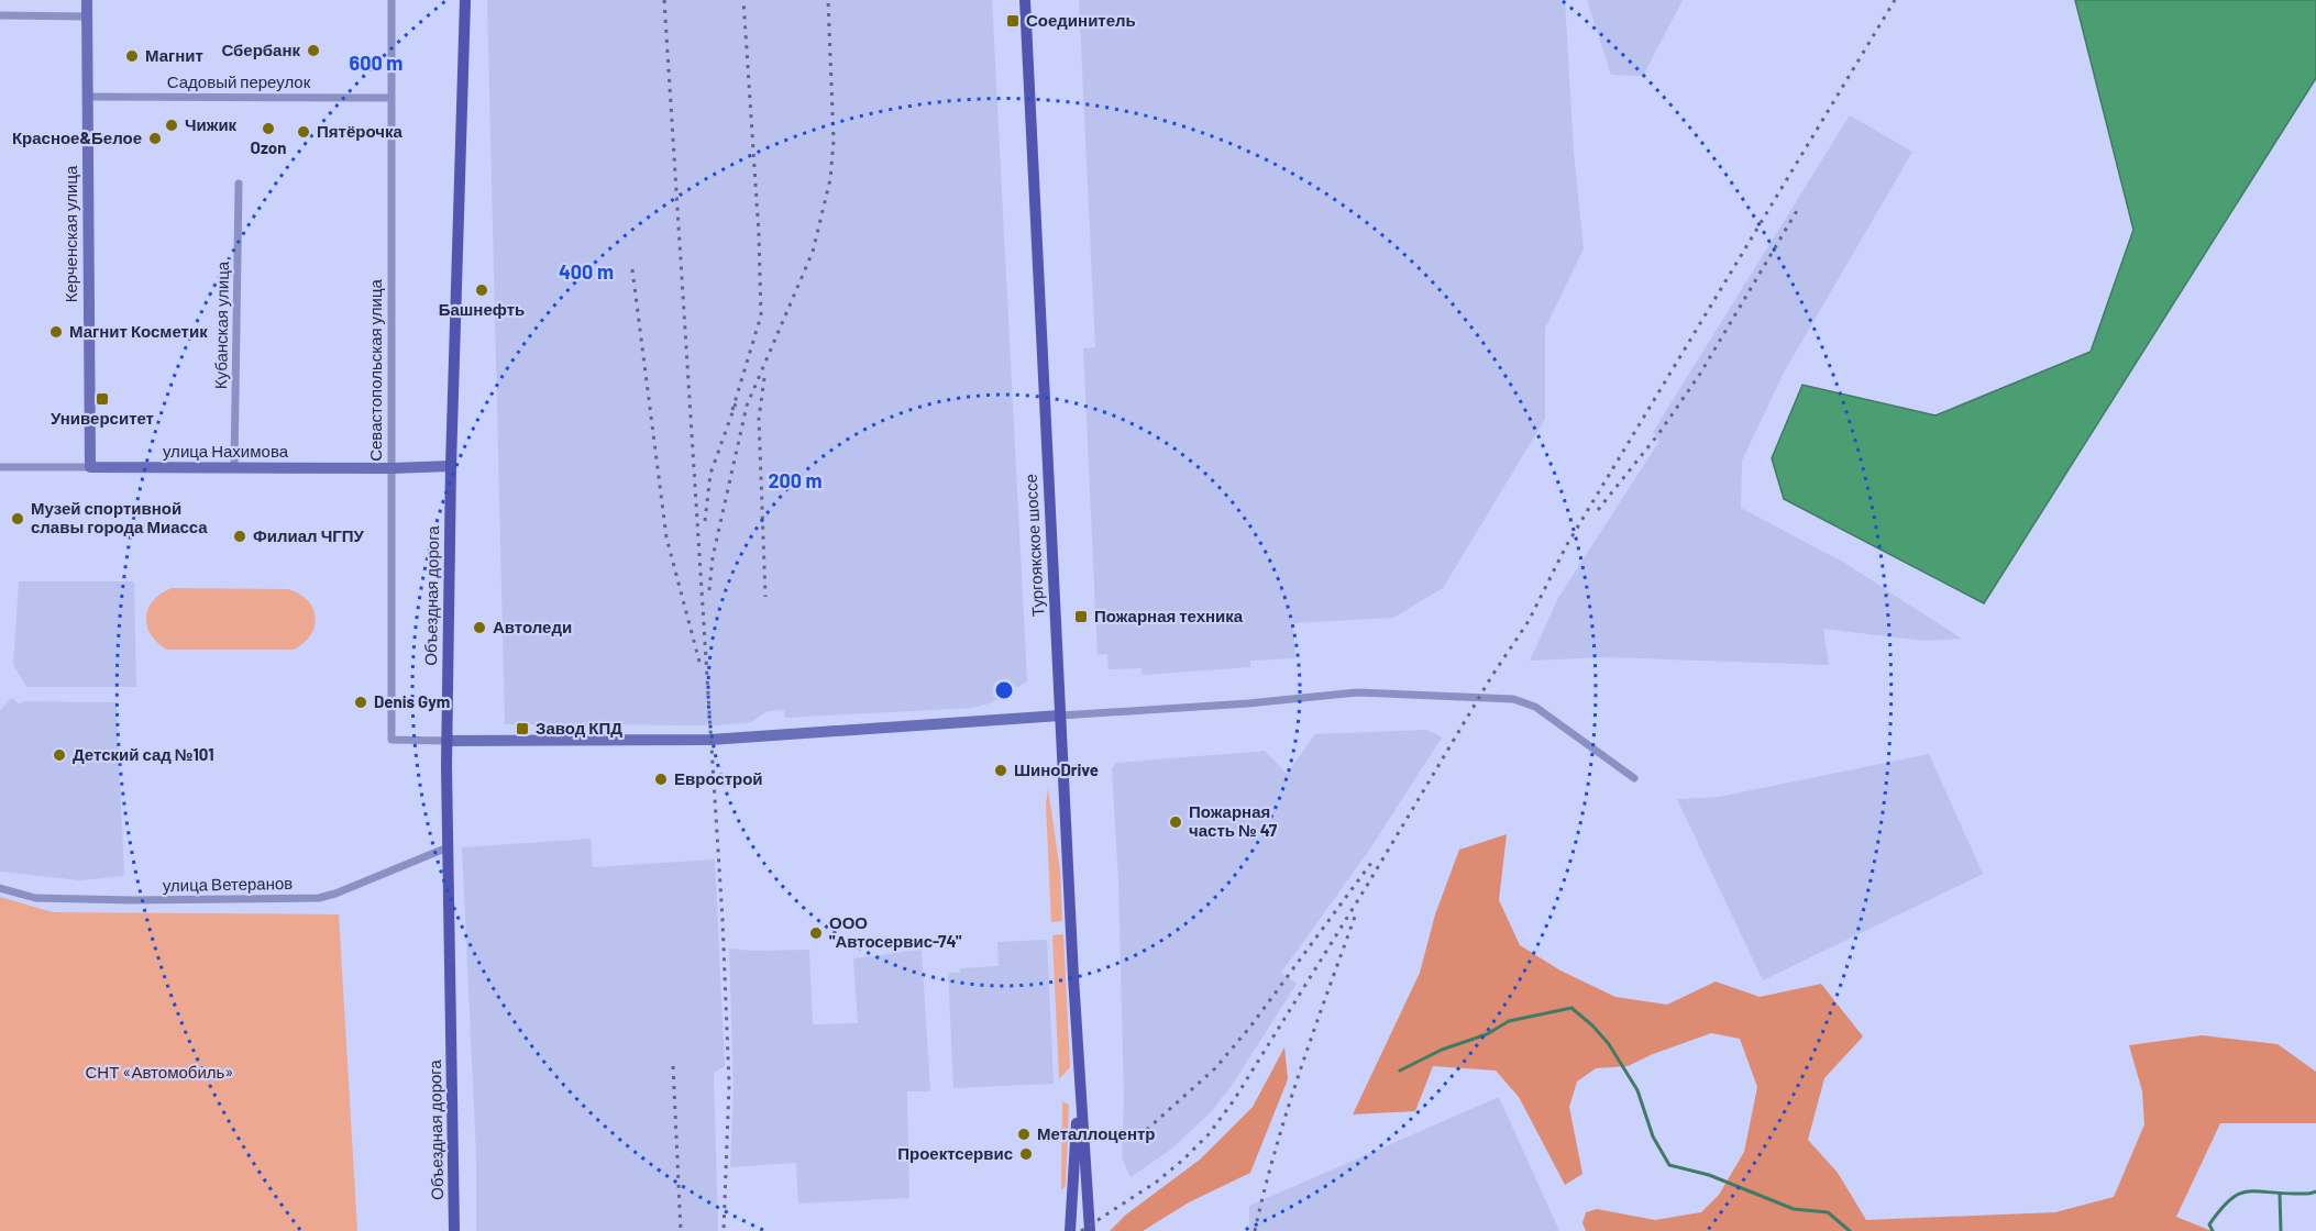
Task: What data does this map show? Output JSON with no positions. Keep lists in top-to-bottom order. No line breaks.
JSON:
{"streets":{"main road":["Тургоякское шоссе","Объездная дорога"],"street":["Садовый переулок","Керченская улица","Кубанская улица","Севастопольская улица","улица Нахимова","улица Ветеранов"]},"crossings":[["Садовый переулок","Керченская улица"],["Садовый переулок","Севастопольская улица"],["Керченская улица","улица Нахимова"],["Кубанская улица","улица Нахимова"],["Севастопольская улица","улица Нахимова"],["Севастопольская улица","Объездная дорога"],["улица Нахимова","Объездная дорога"],["Объездная дорога","улица Ветеранов"]],"parks":["СНТ «Автомобиль»"],"places":{"transit":["Соединитель","Университет","Пожарная техника","Завод КПД"],"other":["Сбербанк","Магнит","Чижик","Ozon","Пятёрочка","Красное&Белое","Башнефть","Магнит Косметик","Музей спортивной славы города Миасса","Филиал ЧГПУ","Автоледи","Denis Gym","Детский сад №101","ШиноDrive","Еврострой","Пожарная часть № 47","ООО \"Автосервис-74\"","Металлоцентр","Проектсервис"]},"rings":["600 m","400 m","200 m"]}
